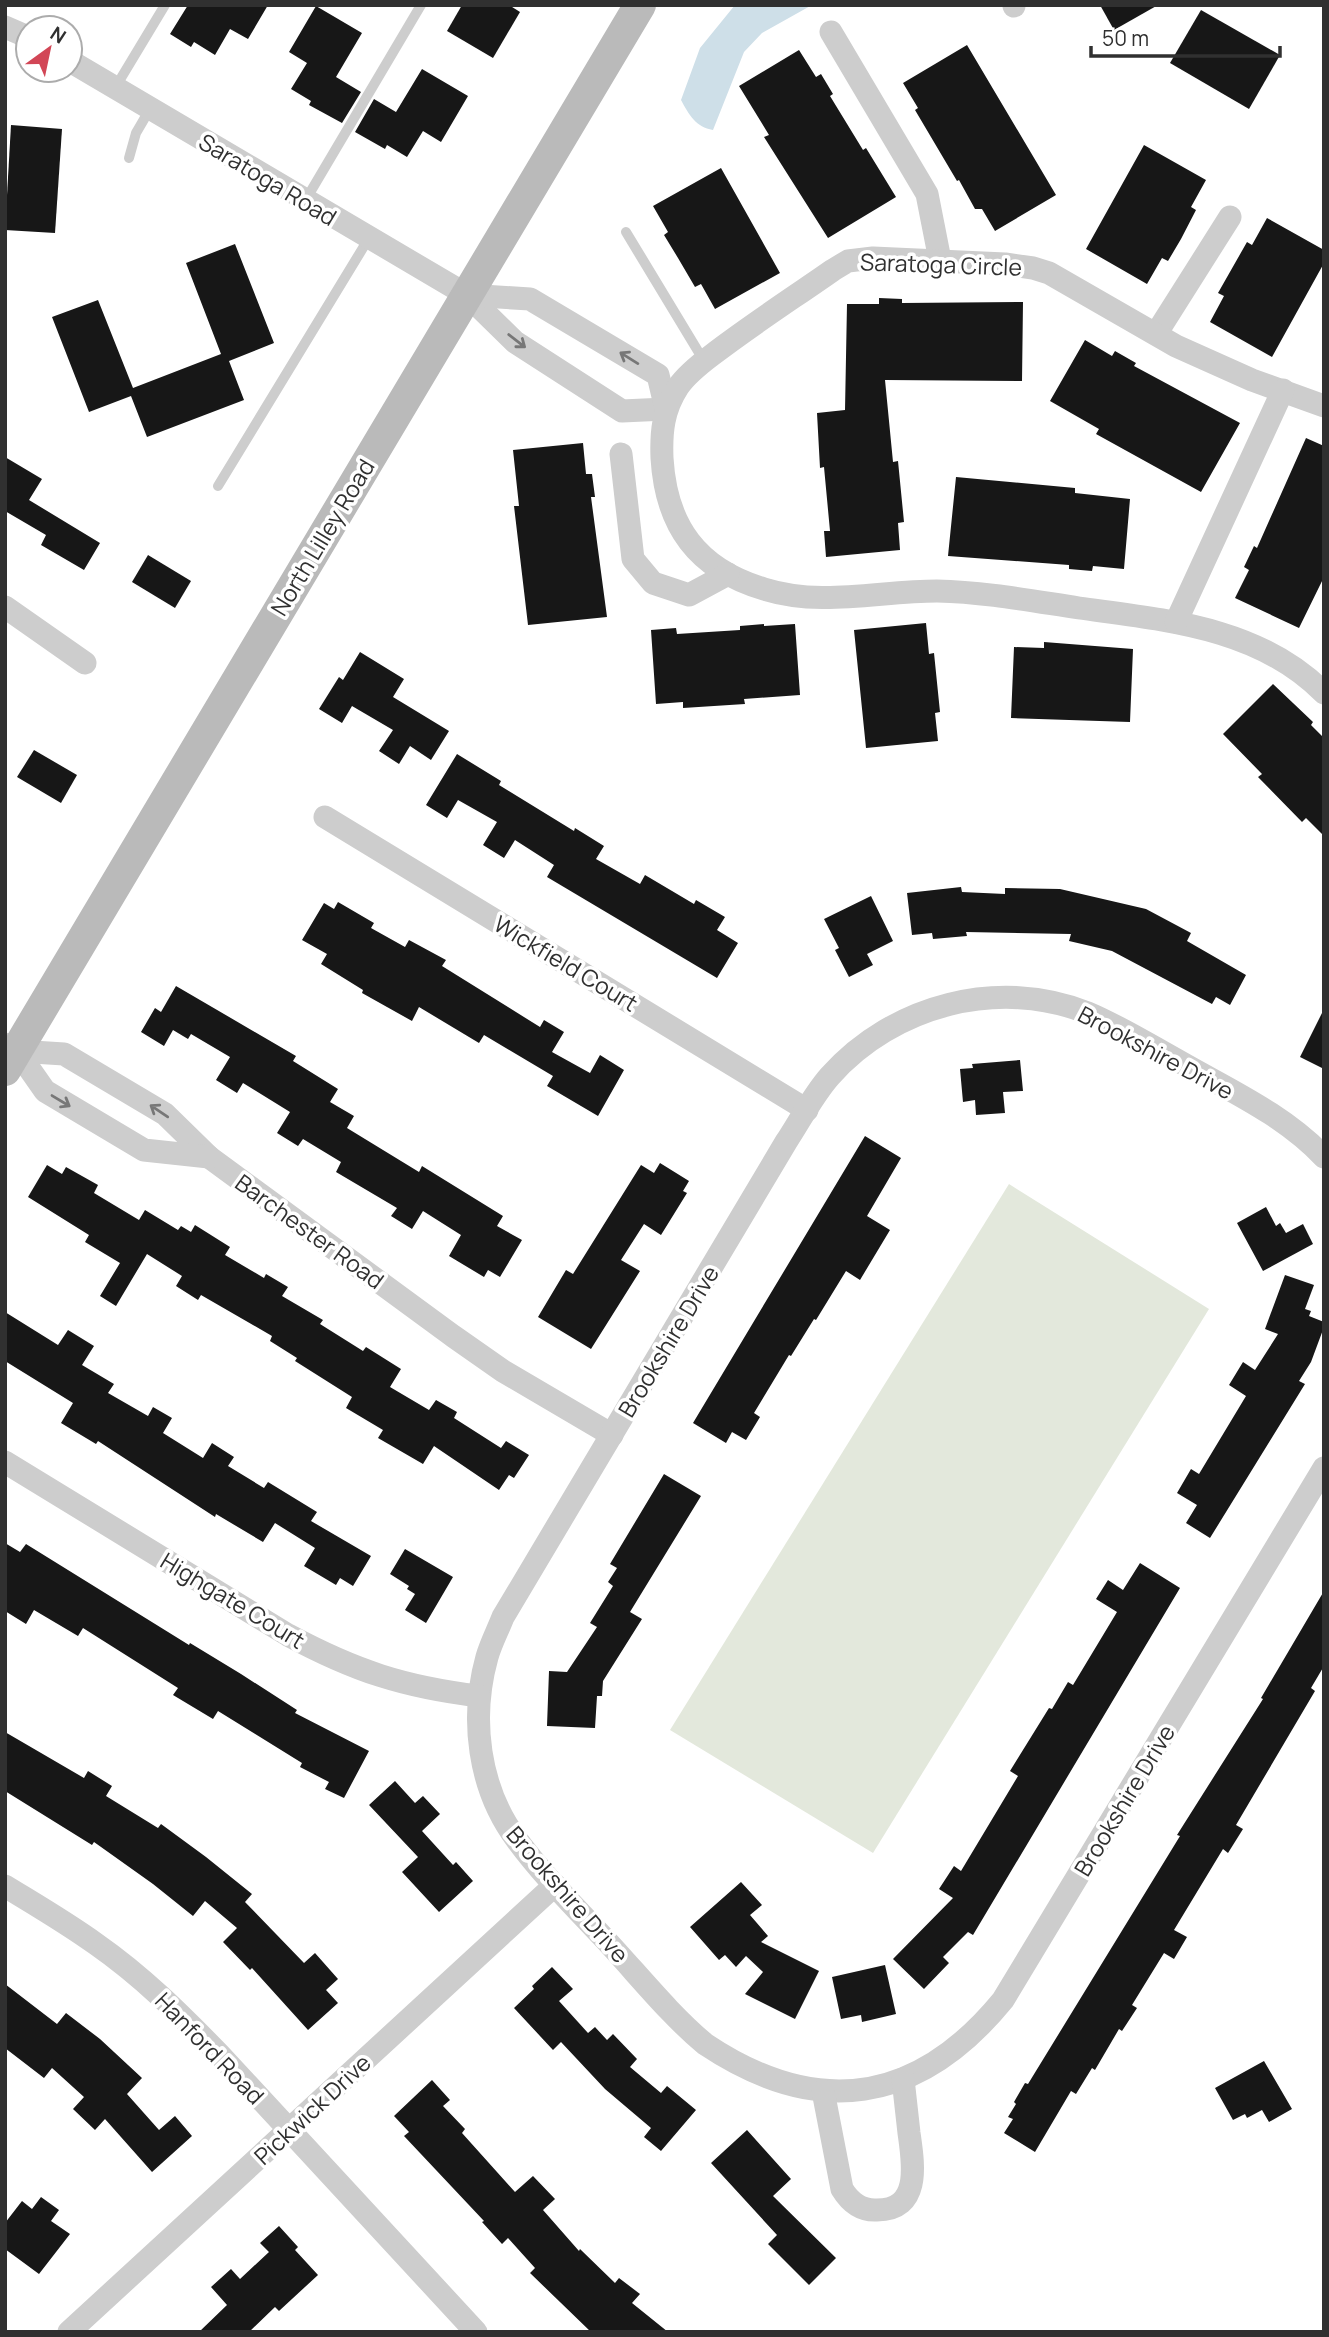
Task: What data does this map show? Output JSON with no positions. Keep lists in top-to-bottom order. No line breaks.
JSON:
{"streets":{"street":["Saratoga Road","Saratoga Circle","North Lilley Road","Wickfield Court","Brookshire Drive","Barchester Road","Highgate Court","Hanford Road","Pickwick Drive"]},"crossings":[["Saratoga Road","Saratoga Circle"],["Saratoga Road","North Lilley Road"],["Saratoga Circle","North Lilley Road"],["North Lilley Road","Barchester Road"],["Wickfield Court","Brookshire Drive"],["Brookshire Drive","Barchester Road"],["Brookshire Drive","Highgate Court"],["Brookshire Drive","Pickwick Drive"],["Hanford Road","Pickwick Drive"]],"scale_bar":"50 m","north":"top right"}
